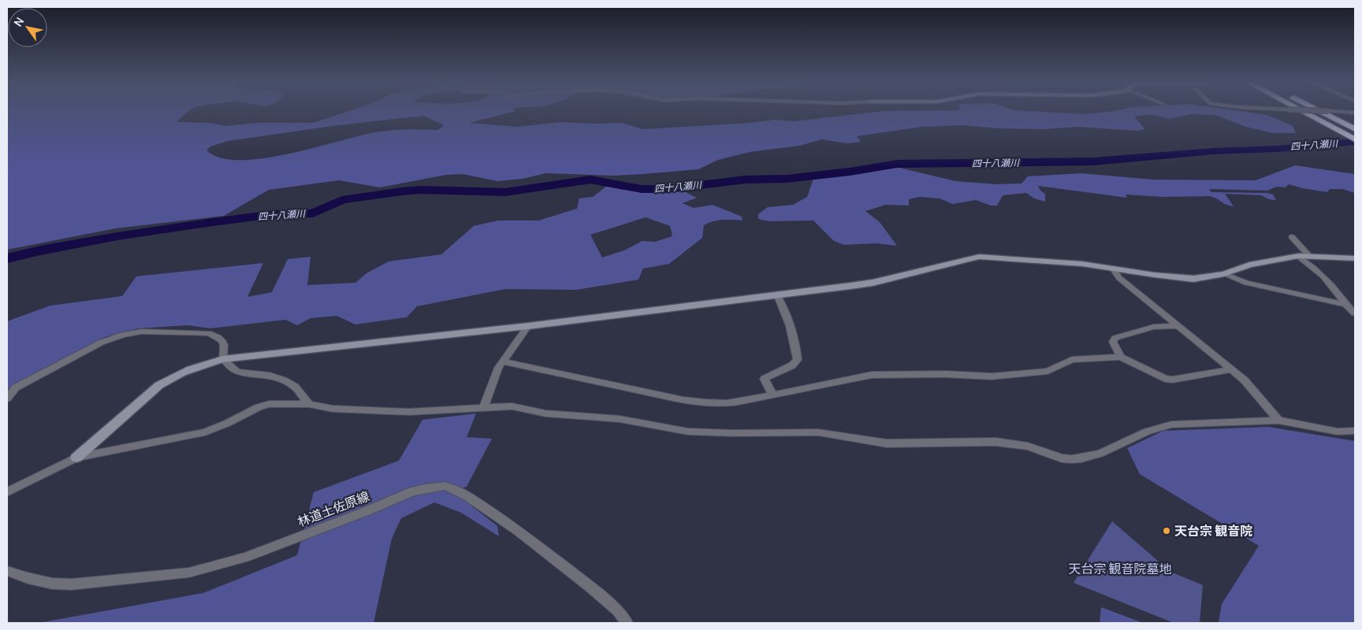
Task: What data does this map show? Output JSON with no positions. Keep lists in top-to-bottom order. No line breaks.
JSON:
{"streets":{"street":["林道土佐原線"]},"water":["四十八瀬川"],"parks":["天台宗 観音院墓地"],"places":["天台宗 観音院"],"north":"top left"}
